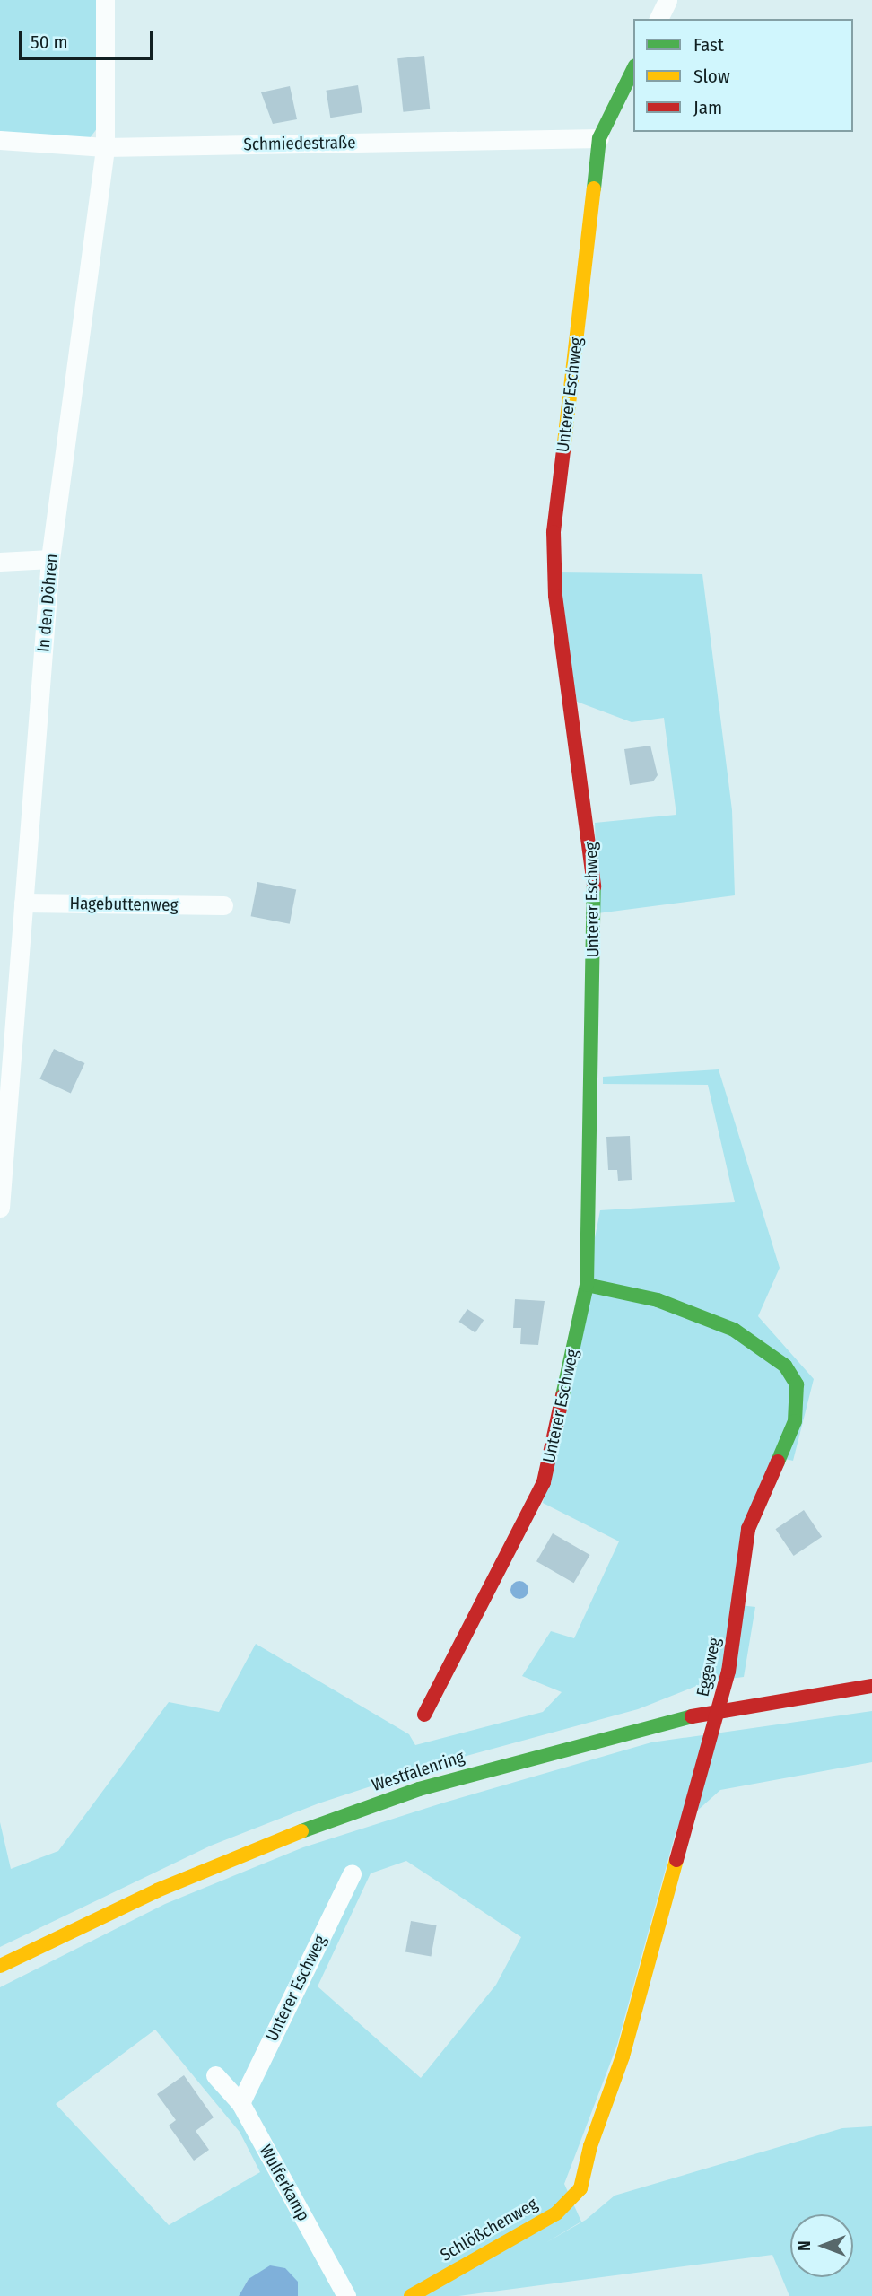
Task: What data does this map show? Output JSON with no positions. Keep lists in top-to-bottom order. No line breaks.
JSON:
{"streets":{"street":["Schmiedestraße","Unterer Eschweg","In den Döhren","Hagebuttenweg","Eggeweg","Westfalenring","Wulferkamp","Schlößchenweg"]},"crossings":[["Schmiedestraße","Unterer Eschweg"],["Schmiedestraße","In den Döhren"],["Unterer Eschweg","Eggeweg"],["Unterer Eschweg","Wulferkamp"],["In den Döhren","Hagebuttenweg"],["Eggeweg","Schlößchenweg"]],"legend":["Fast","Slow","Jam"],"scale_bar":"50 m","north":"left"}
